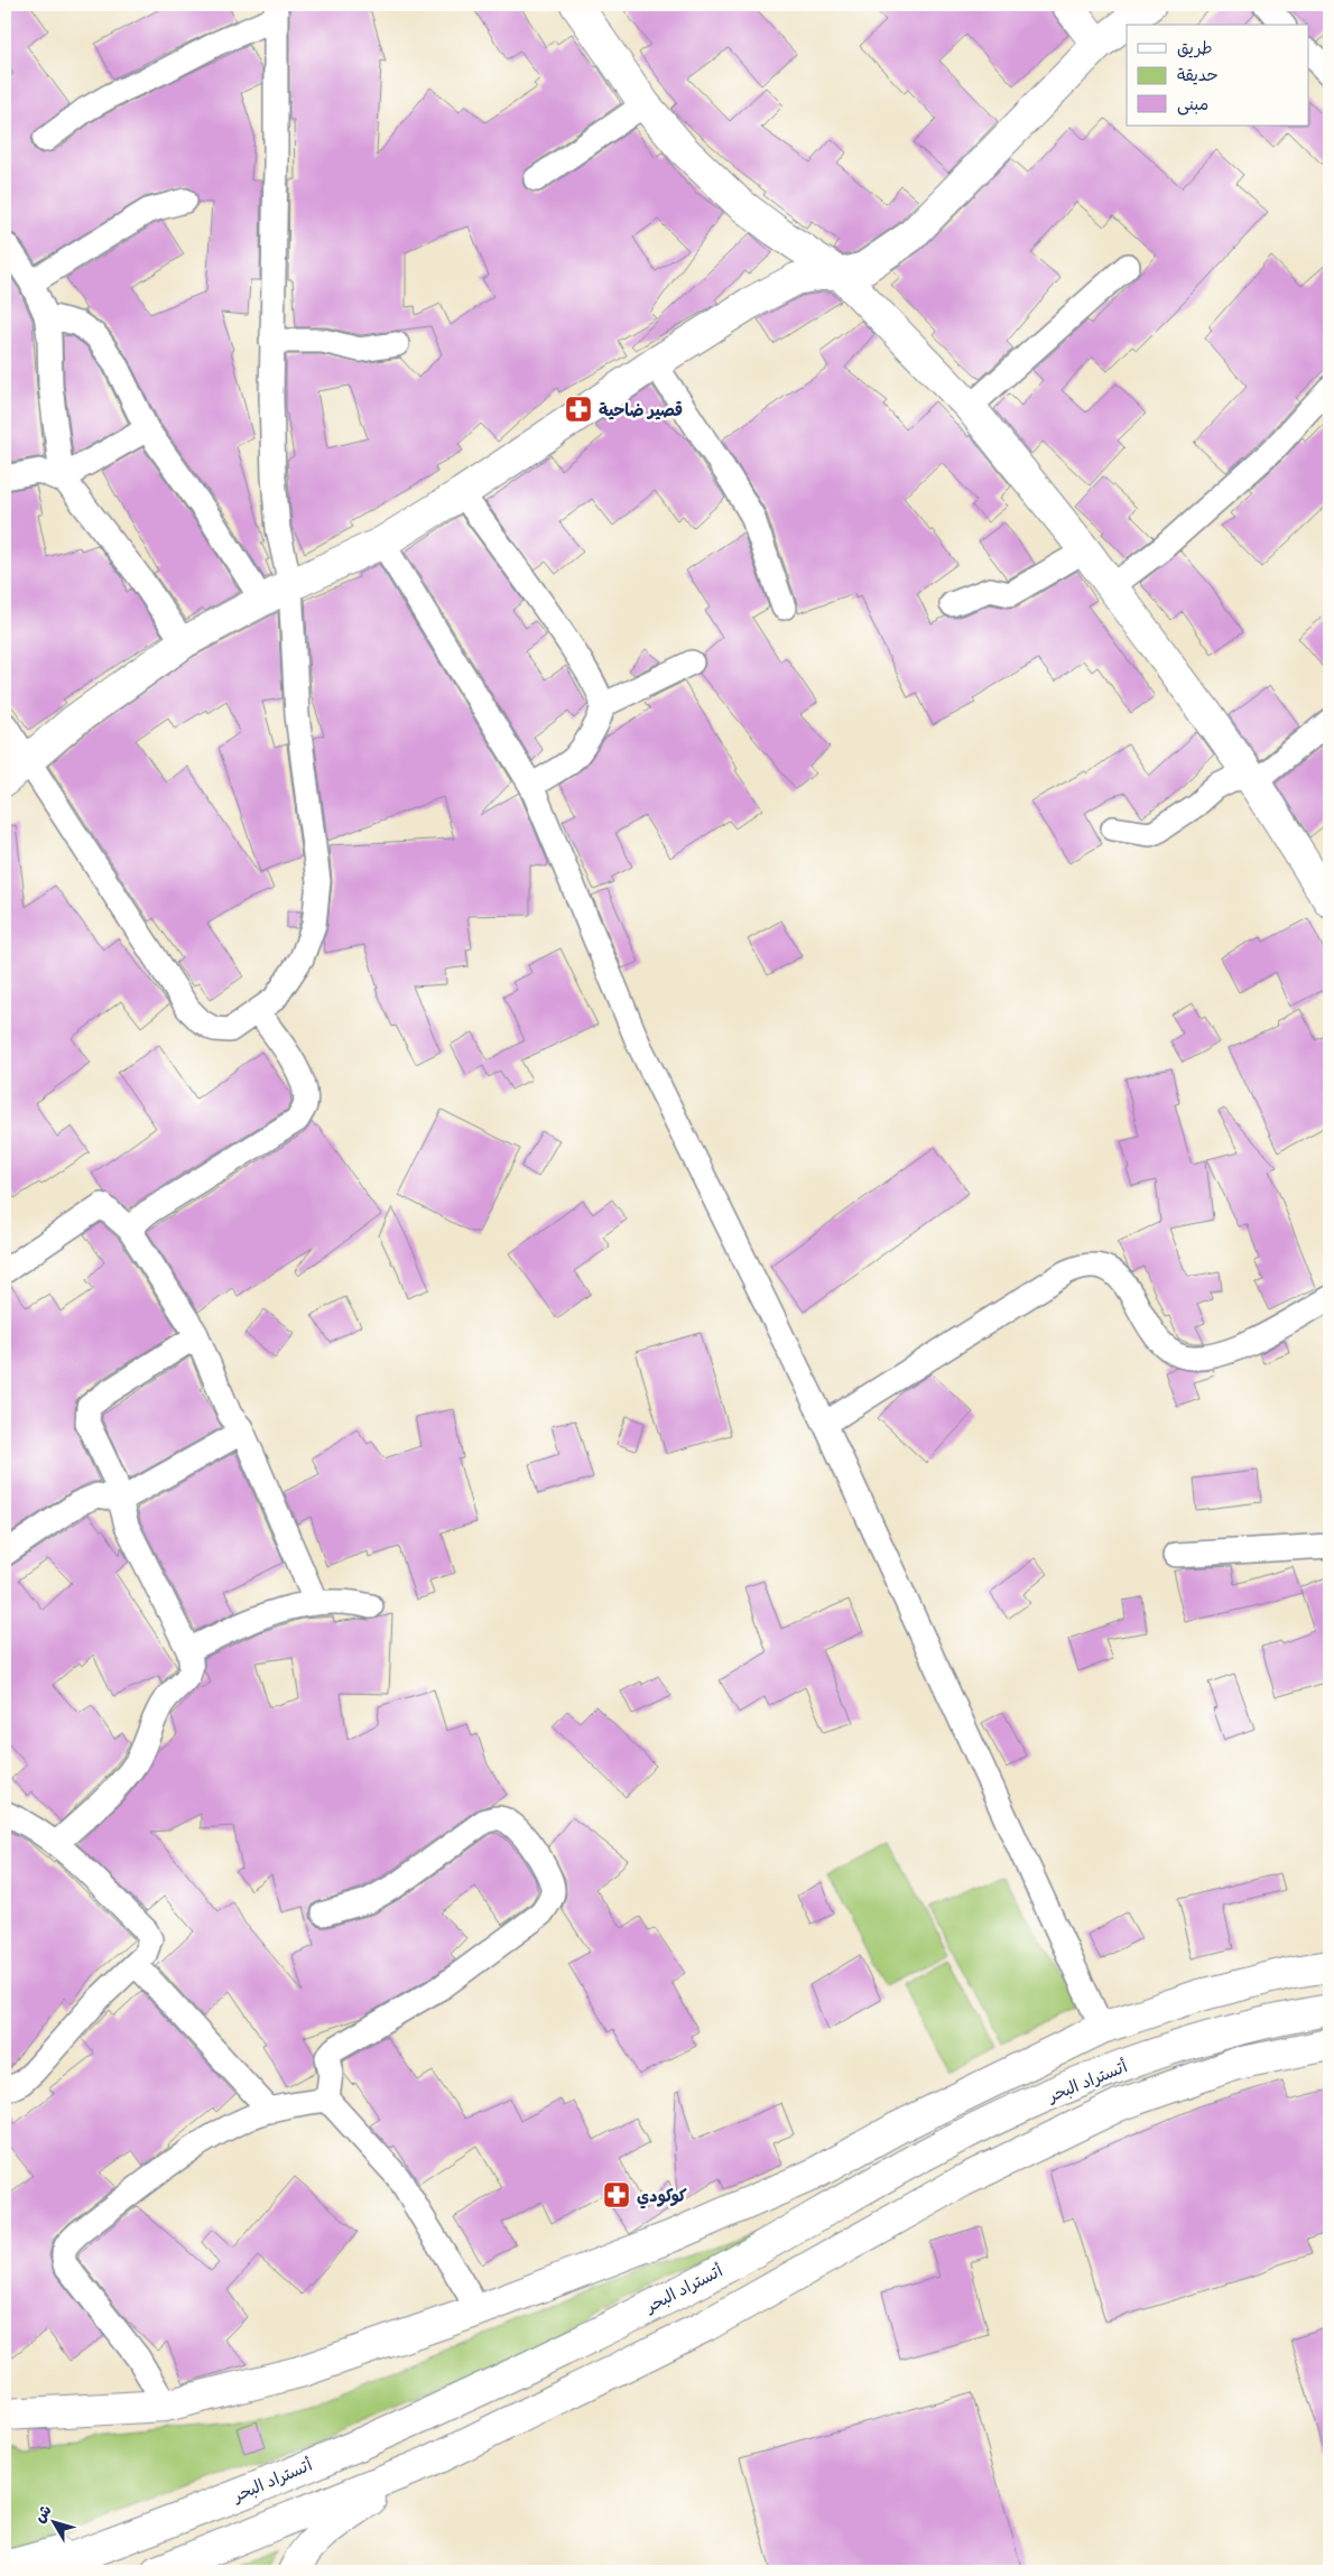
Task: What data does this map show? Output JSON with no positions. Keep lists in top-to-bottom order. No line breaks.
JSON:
{"streets":{"main road":["أتستراد البحر"]},"places":{"pharmacy":["قصير ضاحية","كوكودي"]},"legend":["طريق","حديقة","مبنى"],"north":"top left"}
